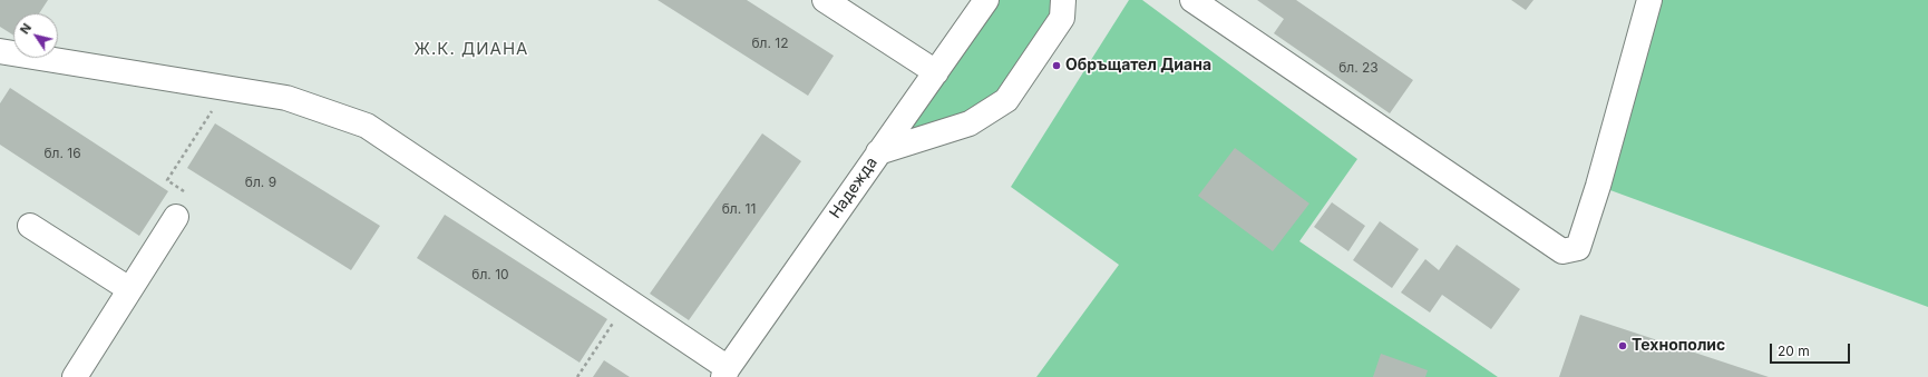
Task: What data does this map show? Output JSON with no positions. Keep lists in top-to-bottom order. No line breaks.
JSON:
{"streets":{"street":["Надежда"]},"districts":["Ж.К. ДИАНА"],"places":["Обръщател Диана","Технополис"],"house_numbers":["бл. 12","бл. 23","бл. 16","бл. 9","бл. 11","бл. 10"],"scale_bar":"20 m","north":"top left"}
